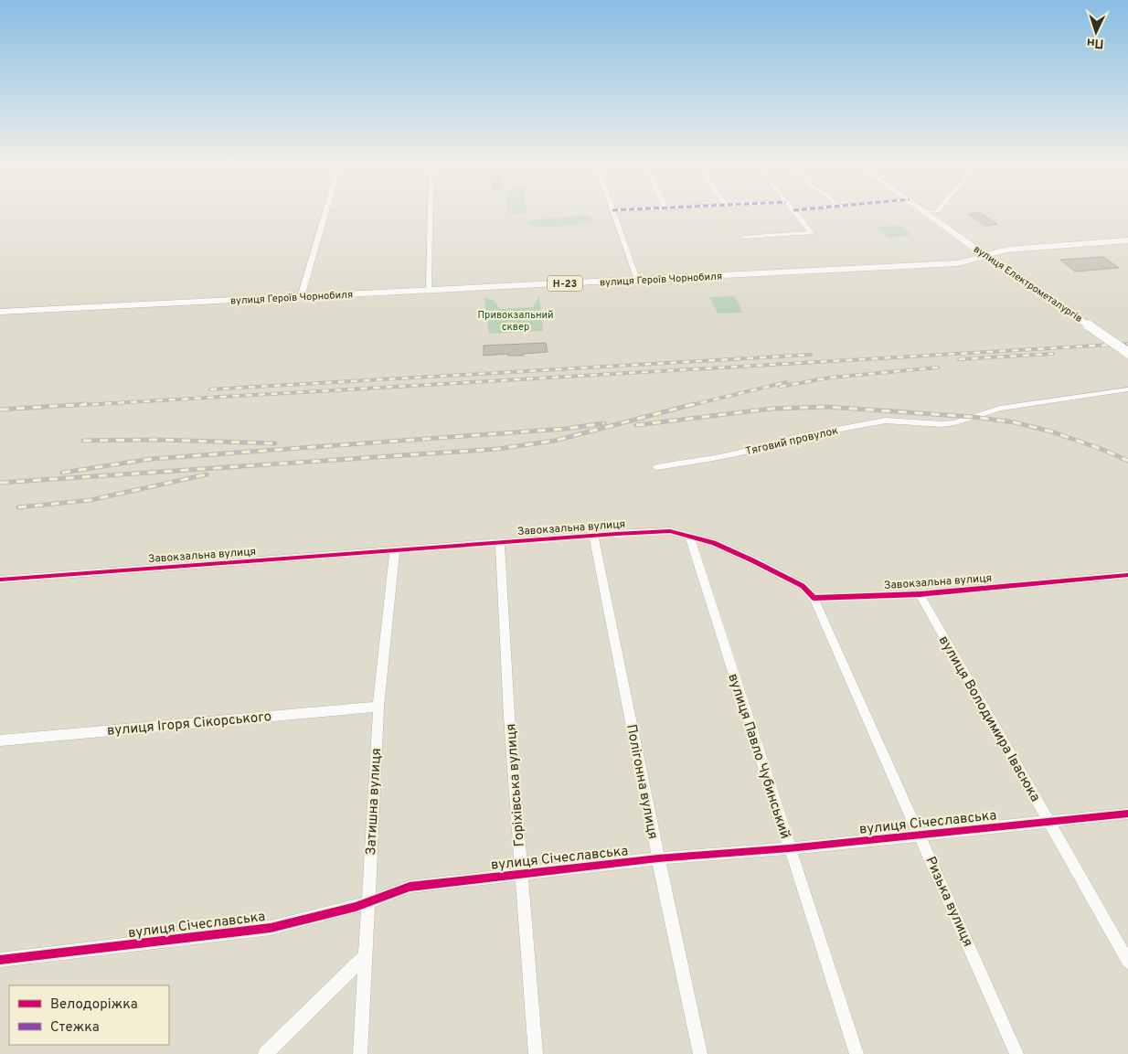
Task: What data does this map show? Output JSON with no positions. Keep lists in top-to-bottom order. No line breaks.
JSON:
{"streets":{"main road":["вулиця Героїв Чорнобиля","Н-23","вулиця Електрометалургів"],"street":["Тяговий провулок","Завокзальна вулиця","вулиця Володимира Івасюка","вулиця Ігоря Сікорського","вулиця Павло Чубинський","Полігонна вулиця","Горіхівська вулиця","Затишна вулиця","вулиця Січеславська","Ризька вулиця"]},"crossings":[["вулиця Героїв Чорнобиля","вулиця Електрометалургів"],["Завокзальна вулиця","вулиця Володимира Івасюка"],["Завокзальна вулиця","вулиця Павло Чубинський"],["Завокзальна вулиця","Полігонна вулиця"],["Завокзальна вулиця","Горіхівська вулиця"],["Завокзальна вулиця","Затишна вулиця"],["Завокзальна вулиця","Ризька вулиця"],["вулиця Володимира Івасюка","вулиця Січеславська"],["вулиця Ігоря Сікорського","Затишна вулиця"],["вулиця Павло Чубинський","вулиця Січеславська"],["Полігонна вулиця","вулиця Січеславська"],["Горіхівська вулиця","вулиця Січеславська"],["Затишна вулиця","вулиця Січеславська"],["вулиця Січеславська","Ризька вулиця"]],"parks":["Привокзальний сквер"],"legend":["Велодоріжка","Стежка"],"north":"bottom"}
